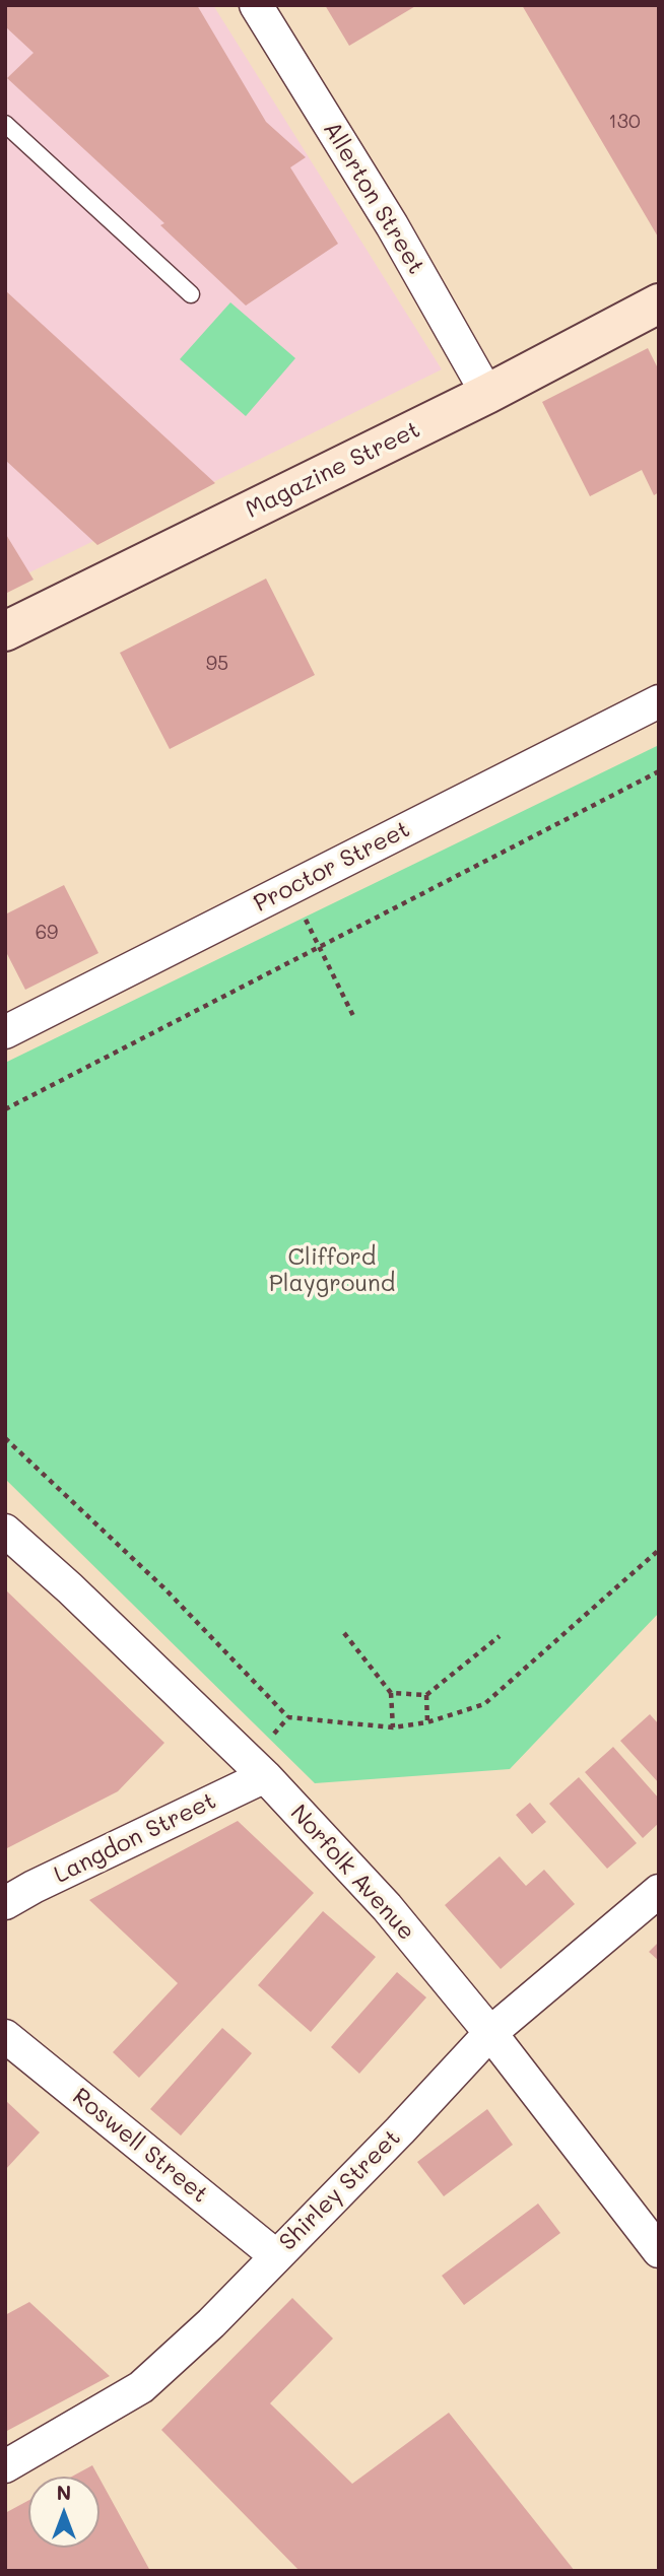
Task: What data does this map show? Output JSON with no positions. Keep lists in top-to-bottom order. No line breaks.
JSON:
{"streets":{"main road":["Magazine Street"],"street":["Allerton Street","Proctor Street","Langdon Street","Norfolk Avenue","Roswell Street","Shirley Street"]},"crossings":[["Allerton Street","Magazine Street"],["Langdon Street","Norfolk Avenue"],["Norfolk Avenue","Shirley Street"],["Roswell Street","Shirley Street"]],"parks":["Clifford Playground"],"house_numbers":["130","95","69"],"north":"top"}
